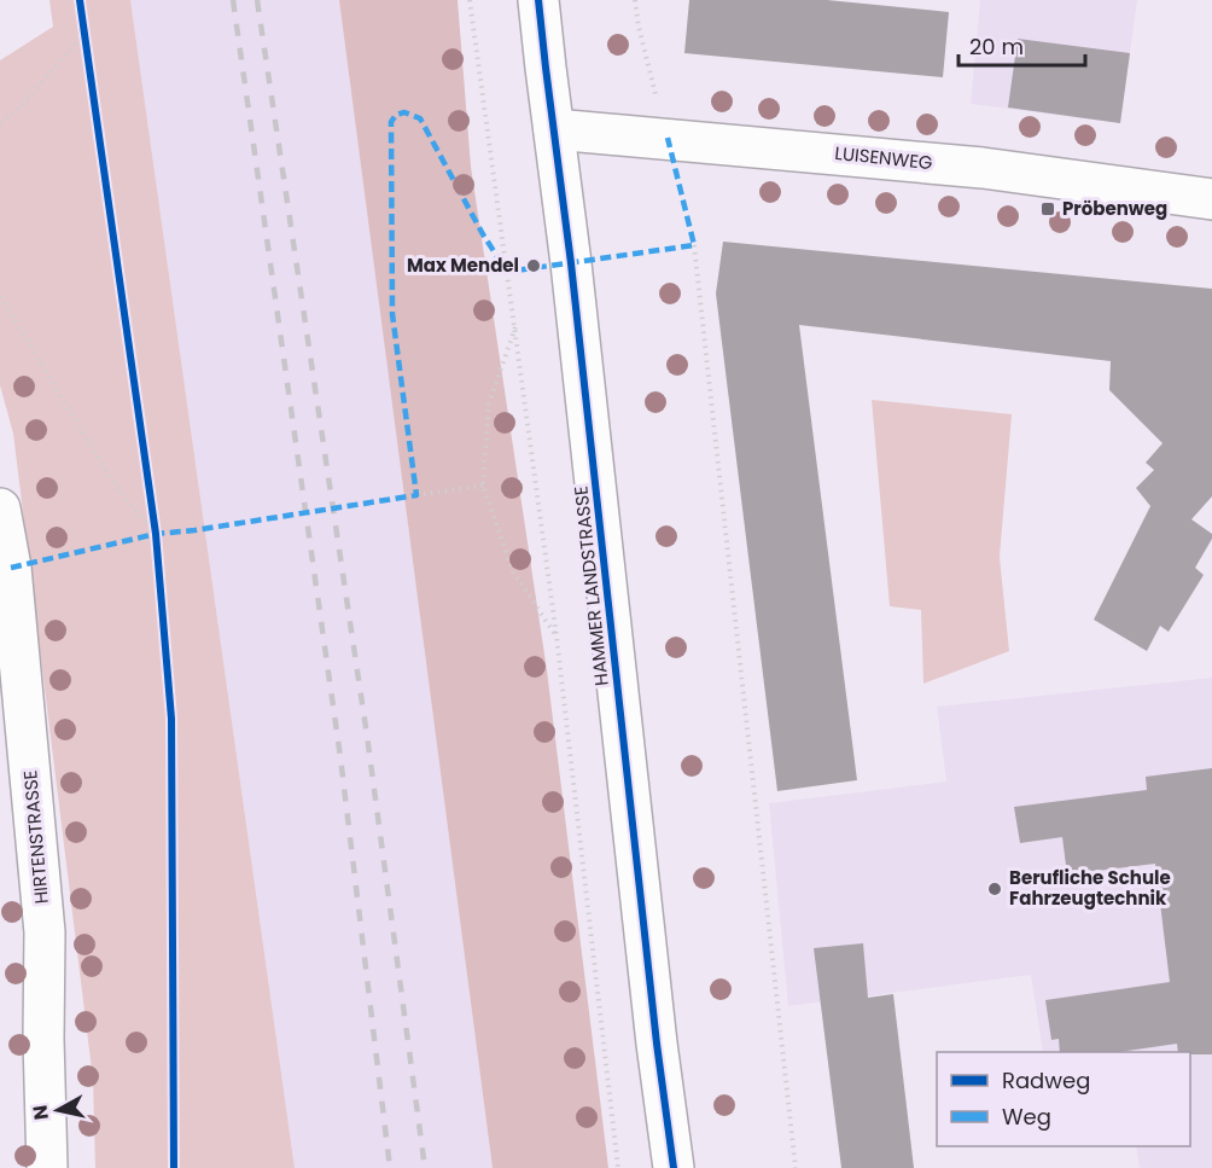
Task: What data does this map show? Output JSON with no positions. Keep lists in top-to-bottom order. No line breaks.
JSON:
{"streets":{"street":["LUISENWEG","HAMMER LANDSTRASSE","HIRTENSTRASSE"]},"crossings":[["LUISENWEG","HAMMER LANDSTRASSE"]],"places":{"transit":["Pröbenweg"],"other":["Max Mendel","Berufliche Schule Fahrzeugtechnik"]},"legend":["Radweg","Weg"],"scale_bar":"20 m","north":"left"}
